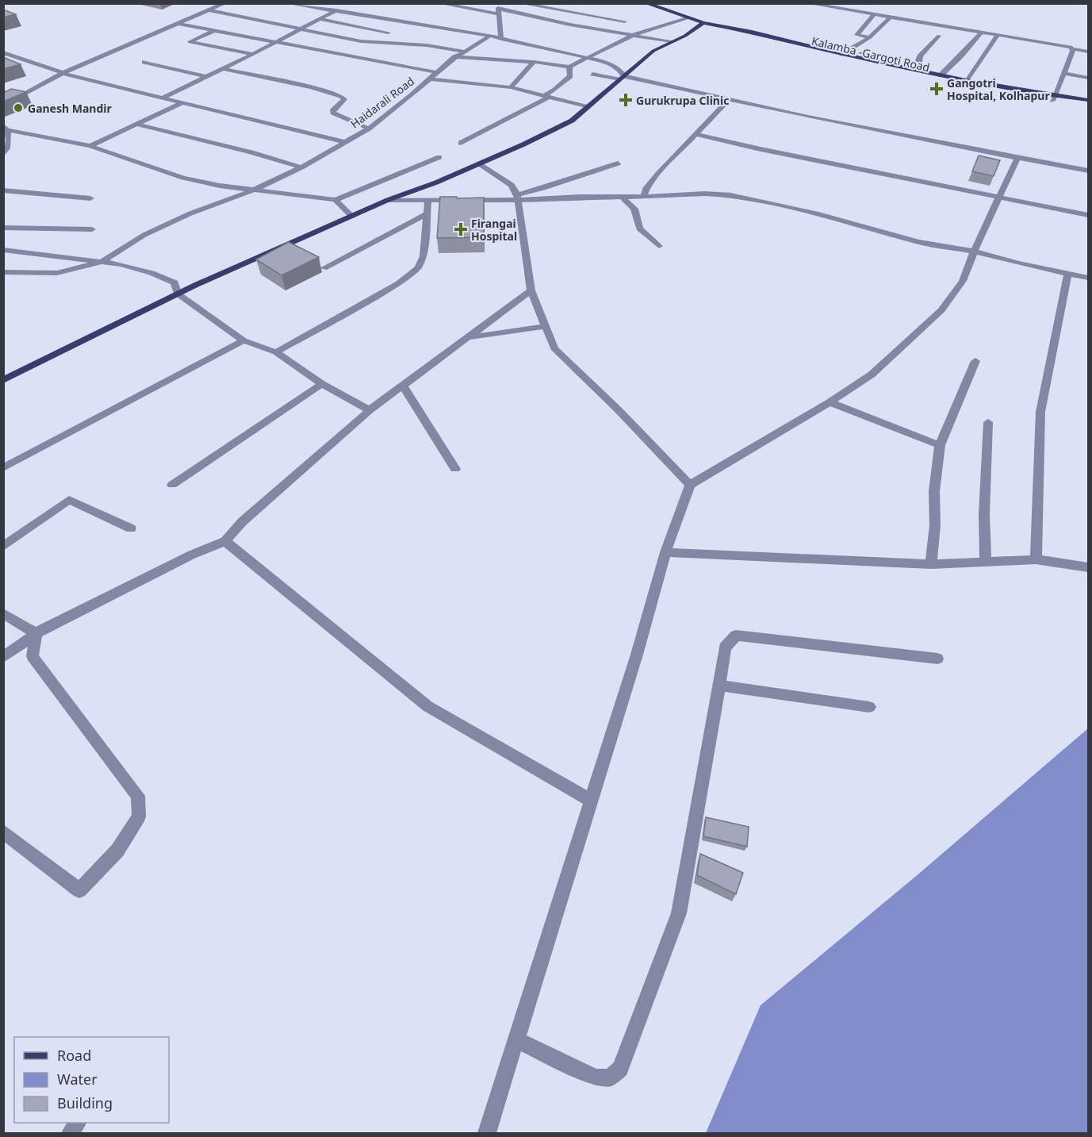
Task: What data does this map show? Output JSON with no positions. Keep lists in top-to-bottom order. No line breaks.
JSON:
{"streets":{"main road":["Kalamba -Gargoti Road"],"street":["Haidarali Road"]},"places":{"health":["Gangotri Hospital, Kolhapur","Gurukrupa Clinic","Firangai Hospital"],"other":["Ganesh Mandir"]},"legend":["Road","Water","Building"]}
